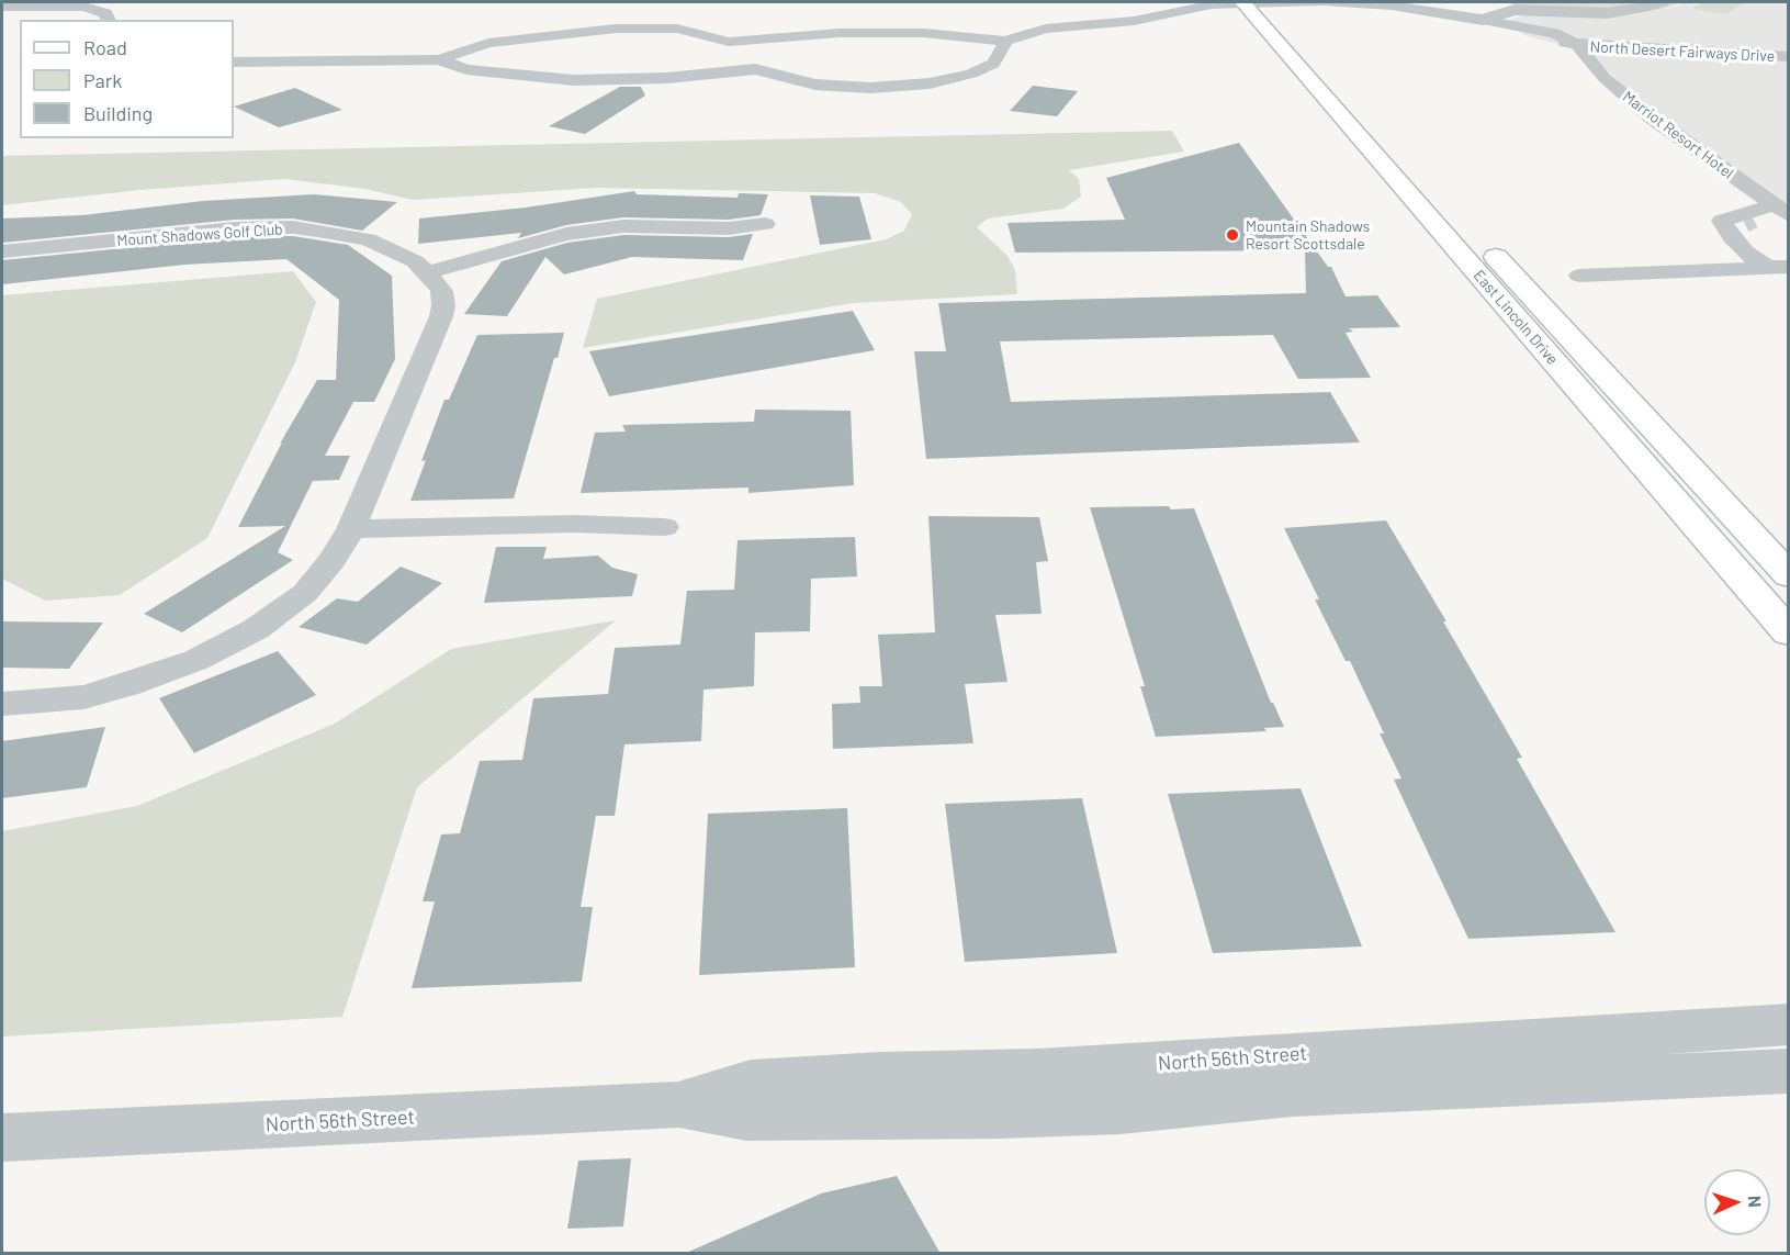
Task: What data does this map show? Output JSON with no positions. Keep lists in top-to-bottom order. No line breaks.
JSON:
{"streets":{"main road":["East Lincoln Drive"],"street":["North Desert Fairways Drive","Marriot Resort Hotel","Mount Shadows Golf Club","North 56th Street"]},"crossings":[["North Desert Fairways Drive","Marriot Resort Hotel"]],"places":["Mountain Shadows Resort Scottsdale"],"legend":["Road","Park","Building"],"north":"right"}
